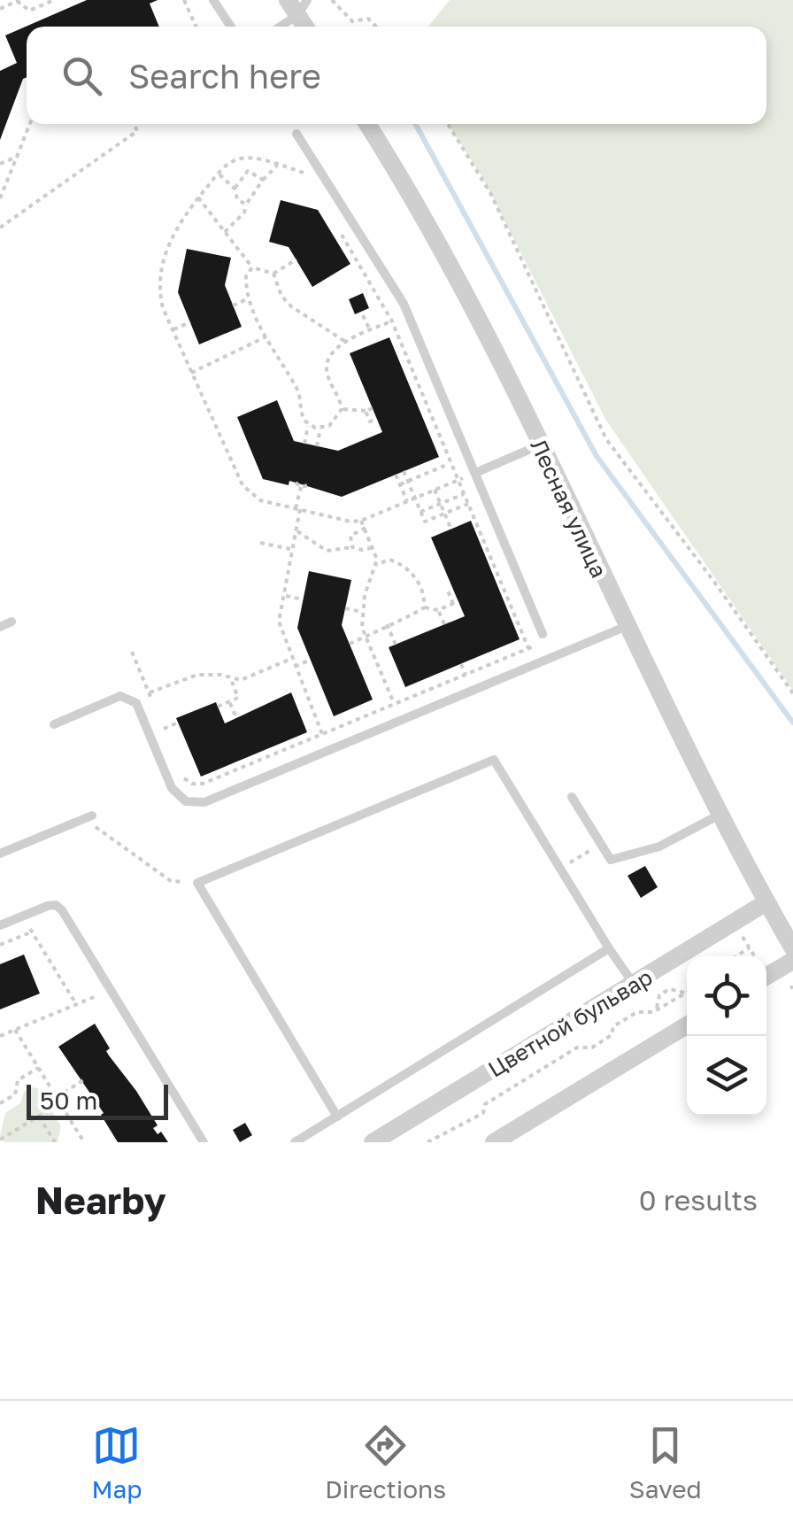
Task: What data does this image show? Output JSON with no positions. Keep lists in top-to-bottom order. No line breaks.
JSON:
{"streets":{"street":["Лесная улица","Цветной бульвар"]},"crossings":[["Лесная улица","Цветной бульвар"]],"scale_bar":"50 m","page":{"search":"Search here","scale":"50 m","heading":["Nearby","0 results"],"nav":["Map","Directions","Saved"]}}
